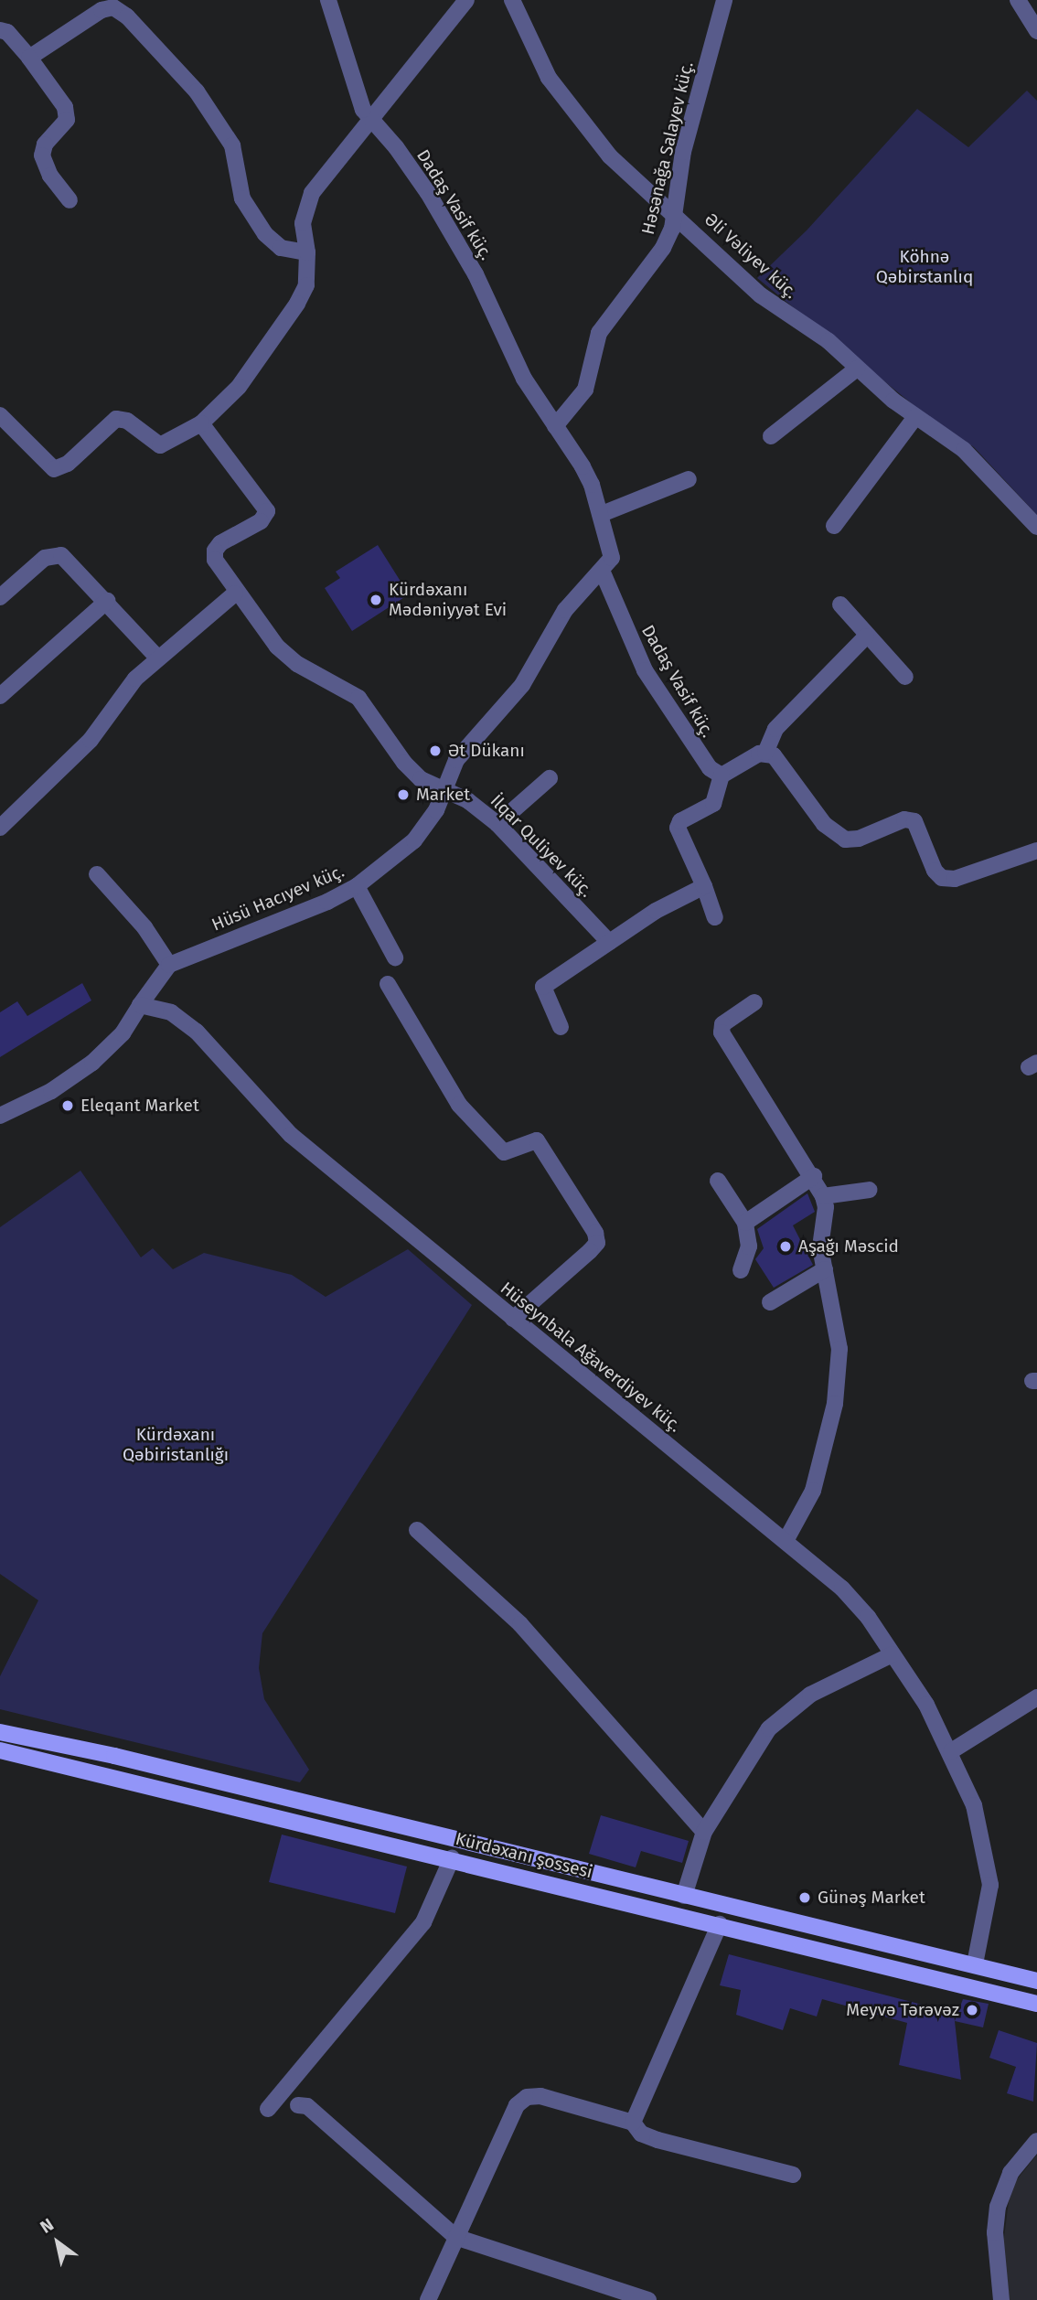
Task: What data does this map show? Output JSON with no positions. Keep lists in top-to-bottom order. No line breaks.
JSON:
{"streets":{"main road":["Kürdəxanı şossesi"],"street":["Həsənağa Salayev küç.","Dadaş Vasif küç.","Əli Vəliyev küç.","İlqar Quliyev küç.","Hüsü Hacıyev küç.","Hüseynbala Ağaverdiyev küç."]},"crossings":[["Həsənağa Salayev küç.","Dadaş Vasif küç."],["Həsənağa Salayev küç.","Əli Vəliyev küç."],["Dadaş Vasif küç.","Hüsü Hacıyev küç."],["İlqar Quliyev küç.","Hüsü Hacıyev küç."],["Hüseynbala Ağaverdiyev küç.","Kürdəxanı şossesi"]],"parks":["Köhnə Qəbirstanlıq","Kürdəxanı Qəbiristanlığı"],"places":["Kürdəxanı Mədəniyyət Evi","Ət Dükanı","Market","Eleqant Market","Aşağı Məscid","Günəş Market","Meyvə Tərəvəz"],"north":"top left"}
